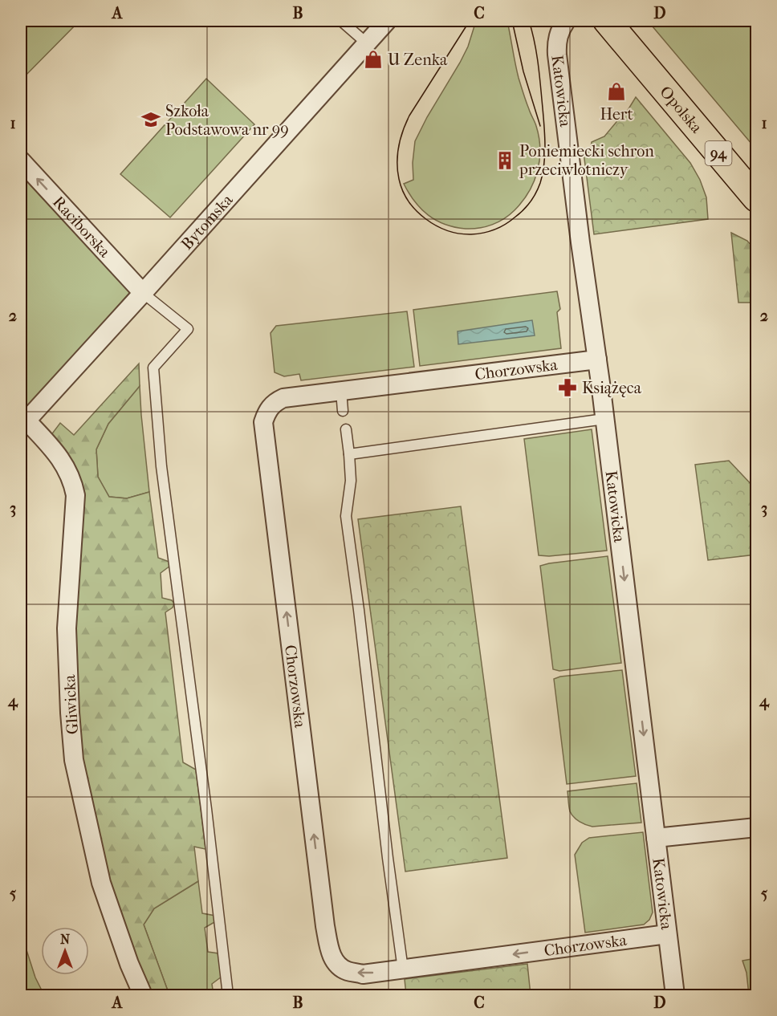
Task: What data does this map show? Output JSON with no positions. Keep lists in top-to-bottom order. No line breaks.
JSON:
{"streets":{"main road":["Opolska","94"],"street":["Katowicka","Bytomska","Raciborska","Chorzowska","Gliwicka"]},"crossings":[["Katowicka","Chorzowska"],["Bytomska","Raciborska"],["Bytomska","Gliwicka"]],"one_way":["Katowicka","Raciborska"],"places":{"shop":["U Zenka","Hert"],"school or university":["Szkoła Podstawowa nr 99"],"building":["Poniemiecki schron przeciwlotniczy"],"pharmacy":["Książęca"]},"north":"top","grid":{"columns":["A","B","C","D"],"rows":["1","2","3","4","5"]}}
